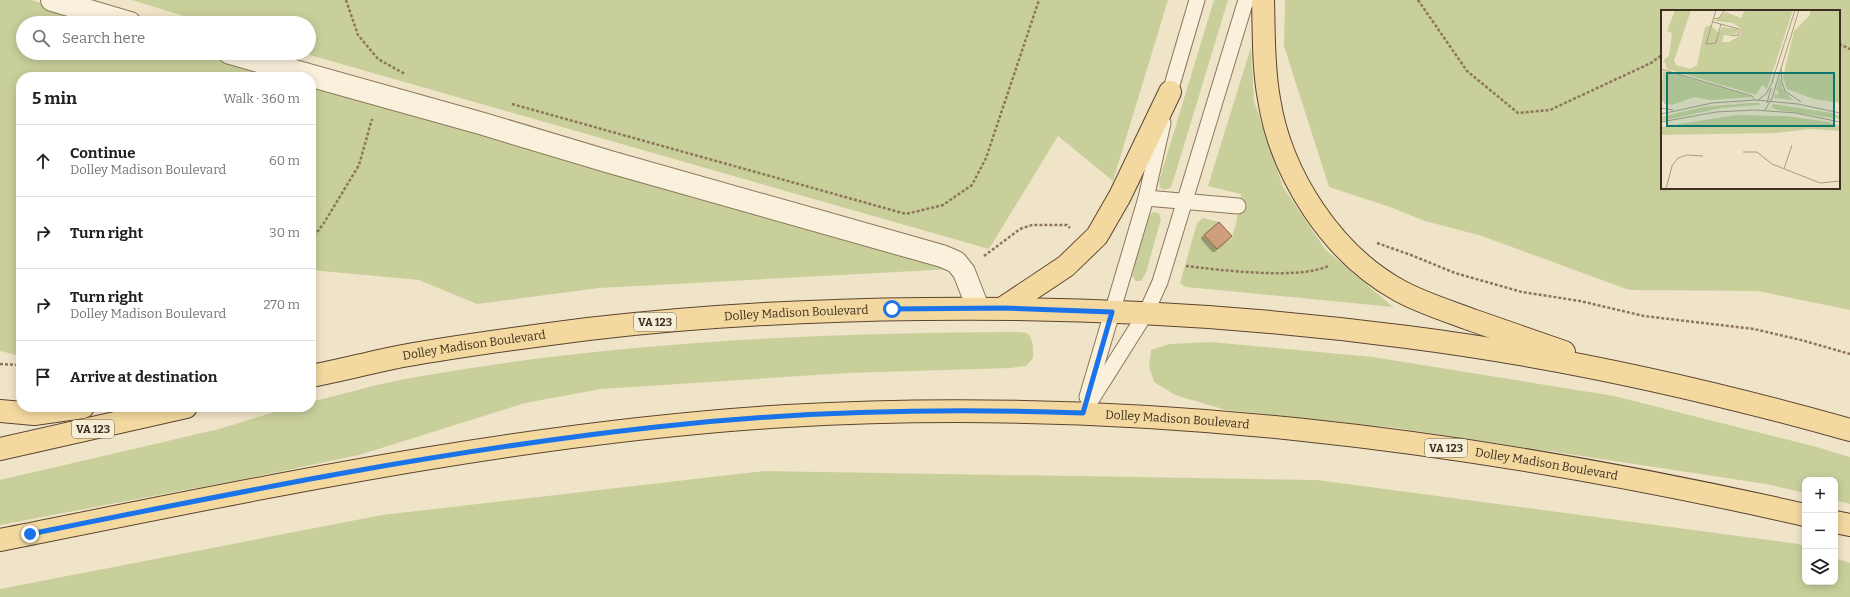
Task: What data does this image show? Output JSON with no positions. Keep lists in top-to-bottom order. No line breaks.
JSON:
{"streets":{"main road":["Dolley Madison Boulevard","VA 123"]},"page":{"search":"Search here","heading":["5 min","Walk · 360 m"],"list":[["Continue","Dolley Madison Boulevard","60 m"],["Turn right","30 m"],["Turn right","Dolley Madison Boulevard","270 m"],"Arrive at destination"],"map_buttons":["+","−"]}}
